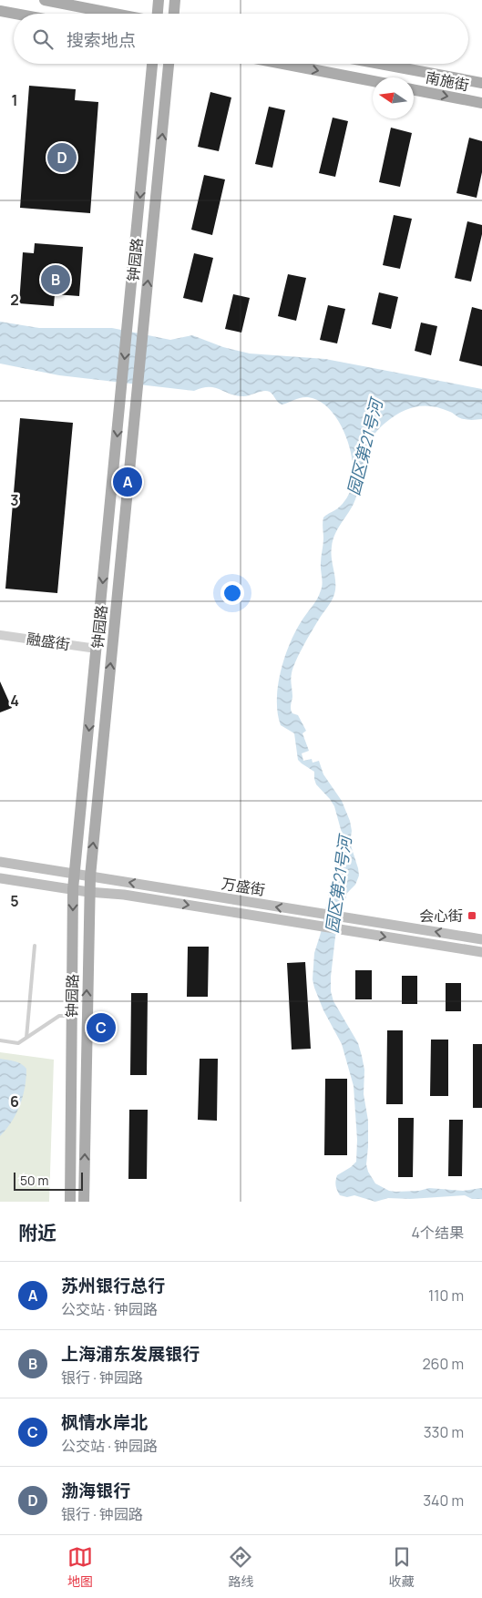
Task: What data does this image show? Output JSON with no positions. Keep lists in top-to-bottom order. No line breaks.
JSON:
{"streets":{"main road":["南施街","钟园路","万盛街"],"street":["融盛街"]},"crossings":[["钟园路","融盛街"],["钟园路","万盛街"]],"water":["园区第21号河"],"places":{"transit":["会心街"]},"scale_bar":"50 m","north":"left","page":{"search":"搜索地点","pins":["D","B","A","C"],"scale":"50 m","heading":["附近","4个结果"],"list":[{"mark":"A","name":"苏州银行总行","note":"公交站 · 钟园路","value":"110 m"},{"mark":"B","name":"上海浦东发展银行","note":"银行 · 钟园路","value":"260 m"},{"mark":"C","name":"枫情水岸北","note":"公交站 · 钟园路","value":"330 m"},{"mark":"D","name":"渤海银行","note":"银行 · 钟园路","value":"340 m"}],"nav":["地图","路线","收藏"]},"grid":{"rows":["1","2","3","4","5","6"]}}
